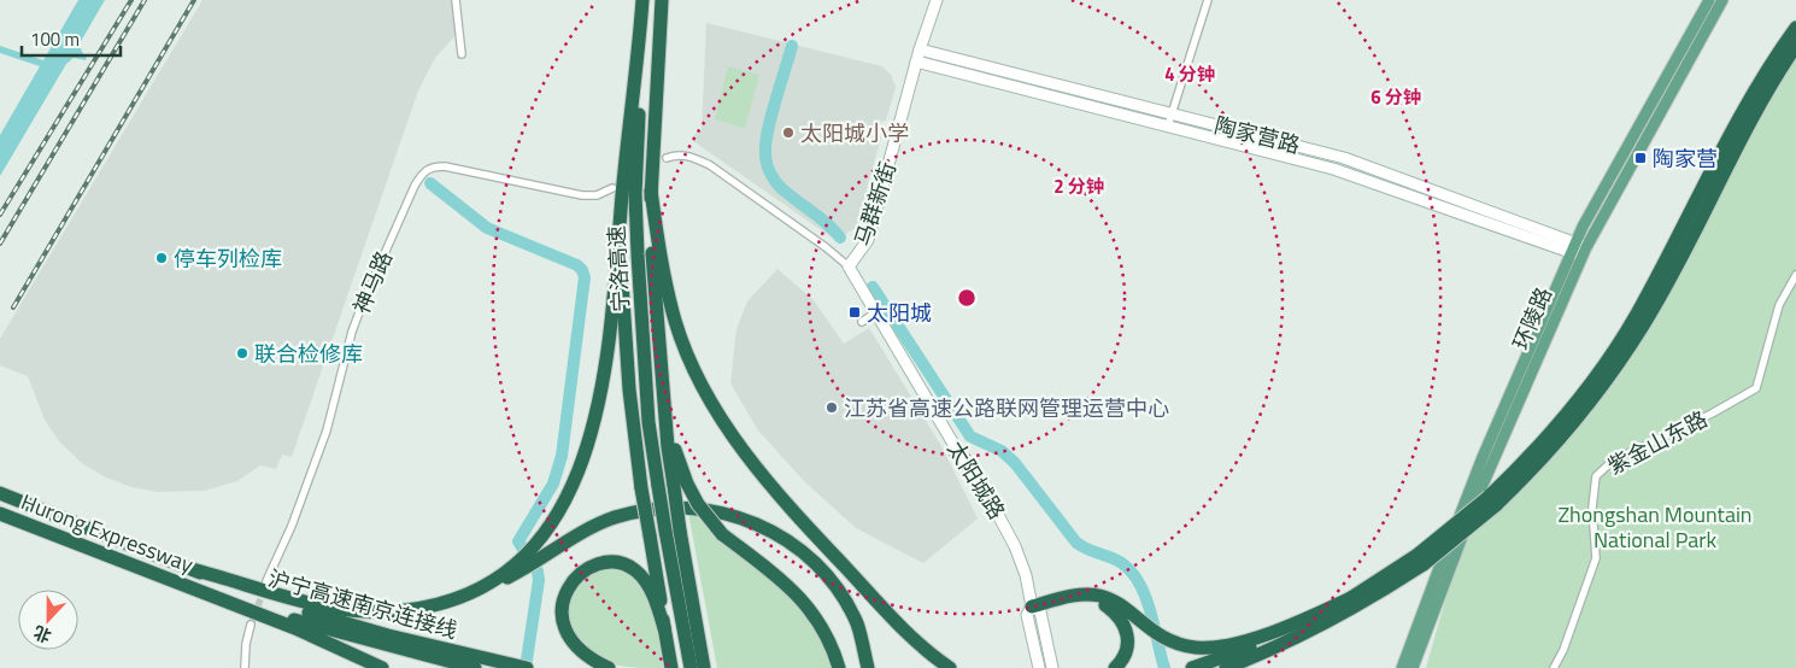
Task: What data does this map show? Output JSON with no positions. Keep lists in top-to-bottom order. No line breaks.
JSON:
{"streets":{"highway":["宁洛高速","Hurong Expressway","沪宁高速南京连接线"],"main road":["陶家营路","马群新街","环陵路","太阳城路"],"street":["神马路","紫金山东路"]},"crossings":[["陶家营路","马群新街"],["陶家营路","环陵路"],["马群新街","太阳城路"],["Hurong Expressway","沪宁高速南京连接线"]],"parks":["Zhongshan Mountain National Park"],"places":{"other":["太阳城小学","停车列检库","联合检修库","江苏省高速公路联网管理运营中心"],"transit":["陶家营","太阳城"]},"scale_bar":"100 m","north":"bottom","rings":["4 分钟","6 分钟","2 分钟"]}
